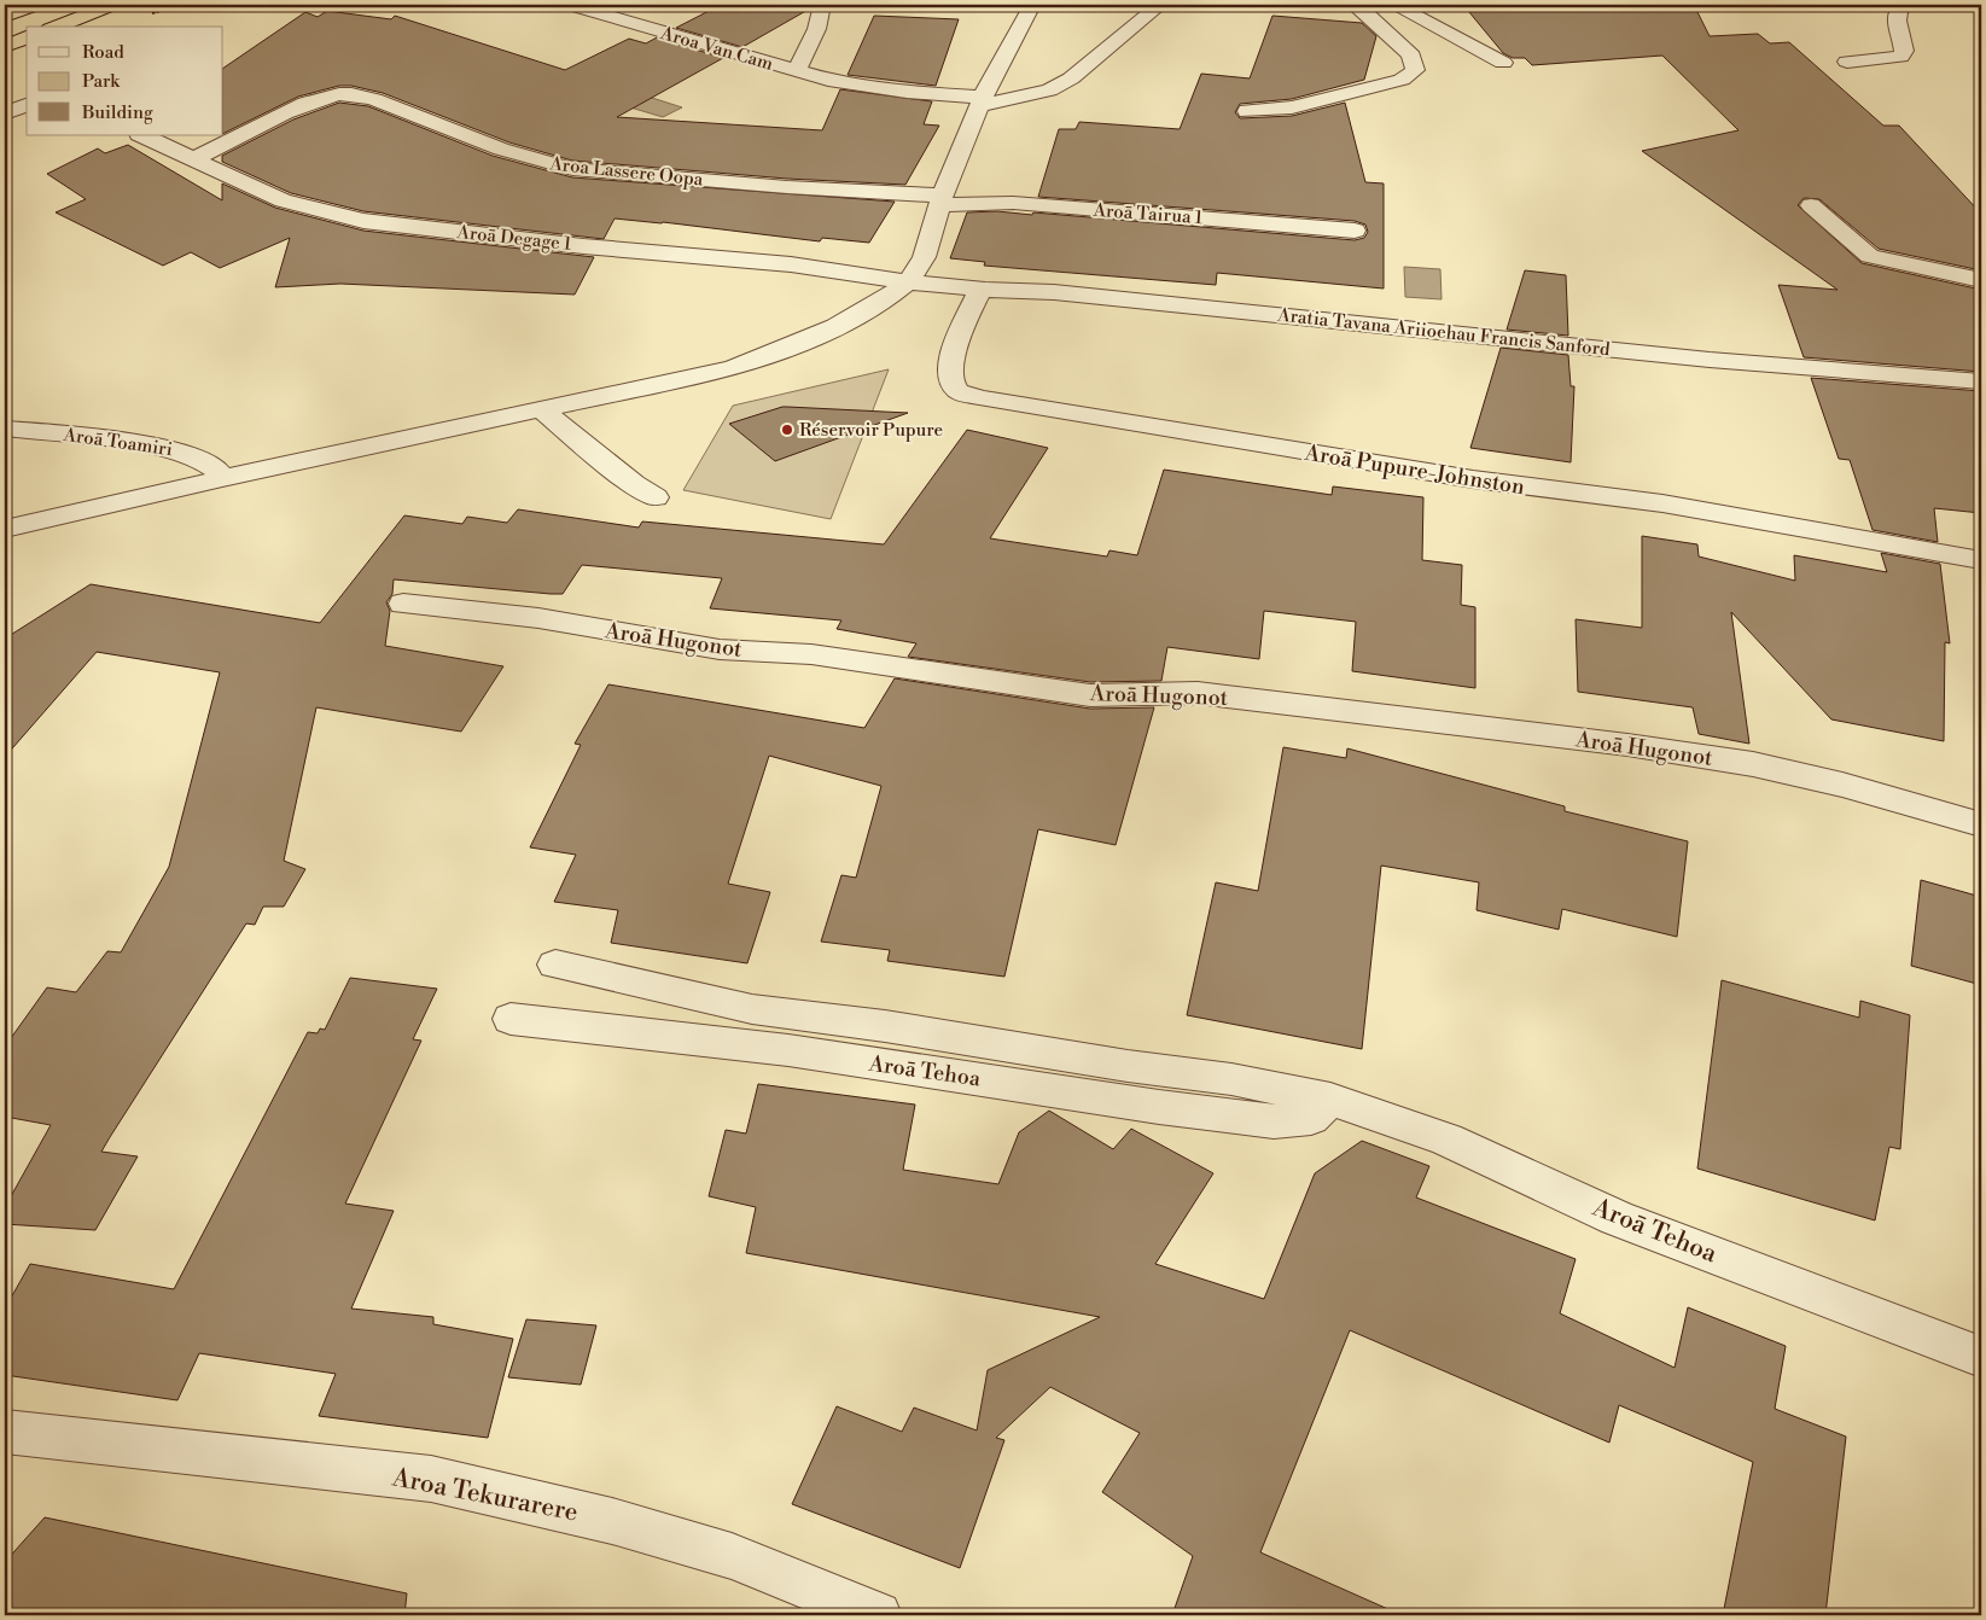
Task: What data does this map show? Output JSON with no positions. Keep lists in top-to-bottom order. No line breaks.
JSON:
{"streets":{"street":["Aroa Van Cam","Aroa Lassere Oopa","Aroā Tairua 1","Aroā Degage 1","Aratia Tavana Ariioehau Francis Sanford","Aroā Toamiri","Aroā Pupure-Johnston","Aroā Hugonot","Aroā Tehoa","Aroa Tekurarere"]},"crossings":[["Aroa Lassere Oopa","Aroā Tairua 1"],["Aroa Lassere Oopa","Aroā Degage 1"],["Aroā Degage 1","Aratia Tavana Ariioehau Francis Sanford"],["Aratia Tavana Ariioehau Francis Sanford","Aroā Pupure-Johnston"]],"places":["Réservoir Pupure"],"legend":["Road","Park","Building"]}
